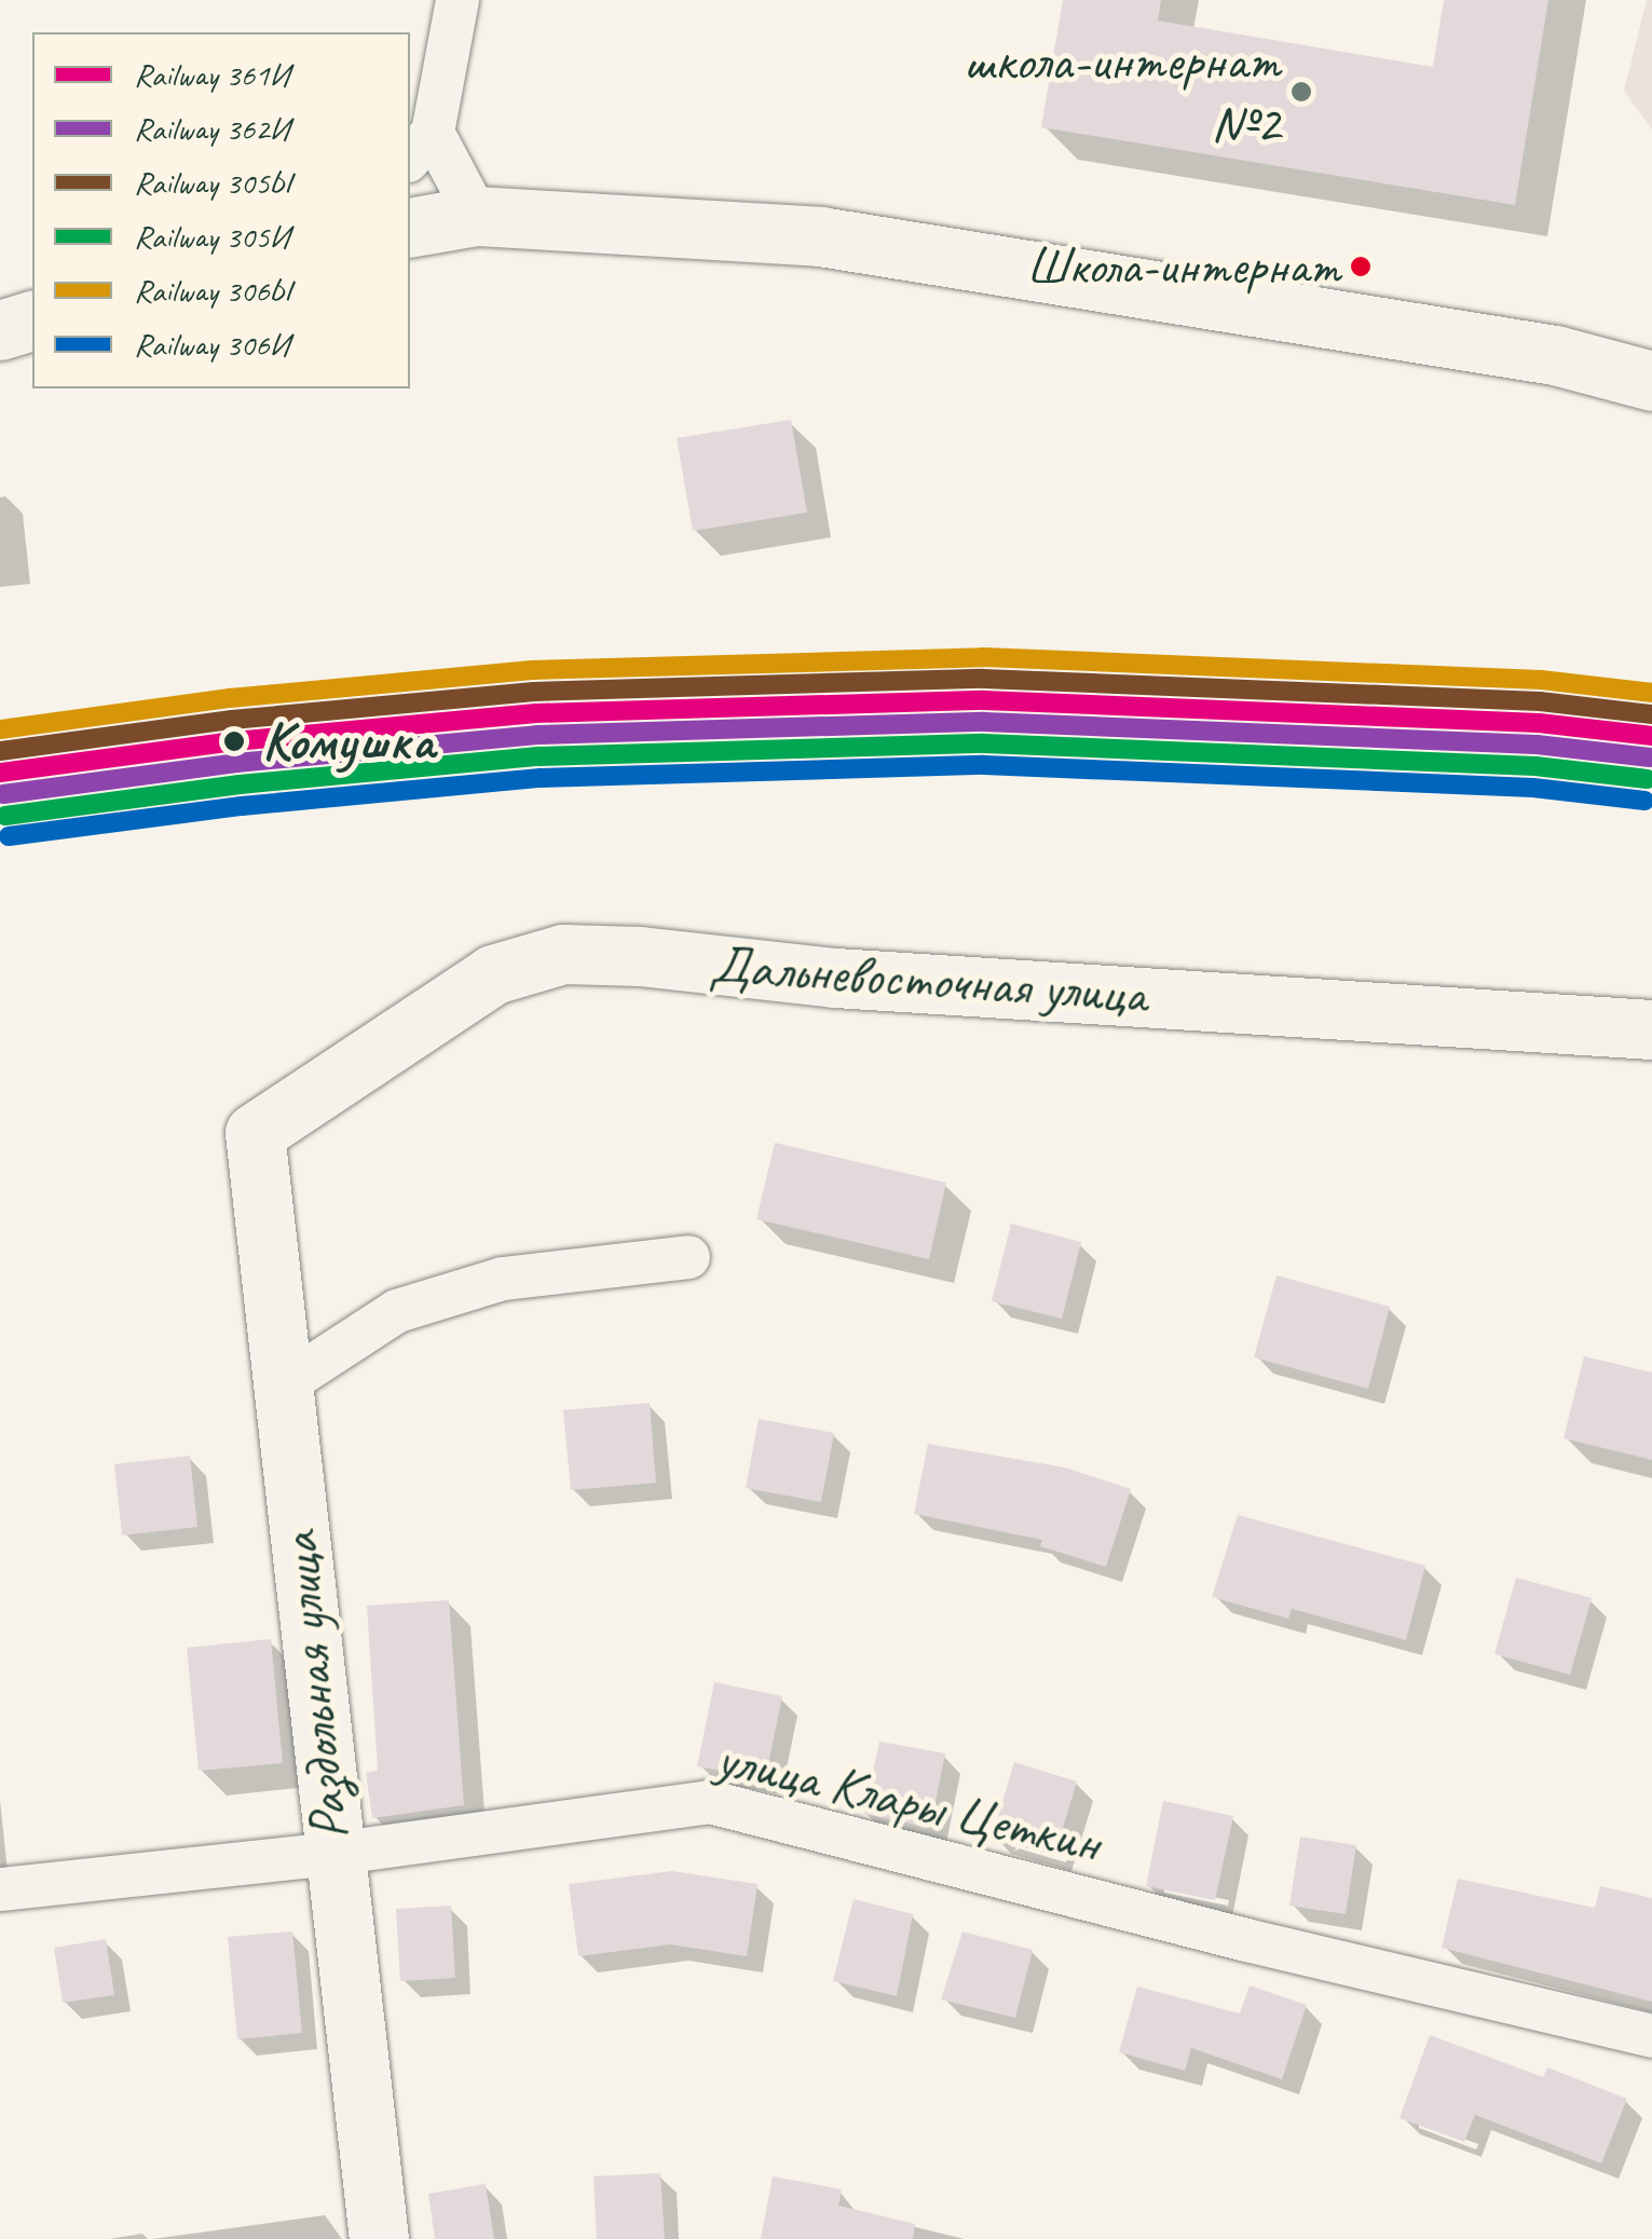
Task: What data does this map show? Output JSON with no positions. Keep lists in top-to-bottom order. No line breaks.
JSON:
{"streets":{"street":["Дальневосточная улица","Раздольная улица","улица Клары Цеткин"]},"crossings":[["Дальневосточная улица","Раздольная улица"],["Раздольная улица","улица Клары Цеткин"]],"places":["школа-интернат №2","Школа-интернат","Комушка"],"lines":["rail line 306Ы","rail line 305Ы","rail line 361И","rail line 362И","rail line 305И","rail line 306И"],"legend":["Railway 361И","Railway 362И","Railway 305Ы","Railway 305И","Railway 306Ы","Railway 306И"]}
